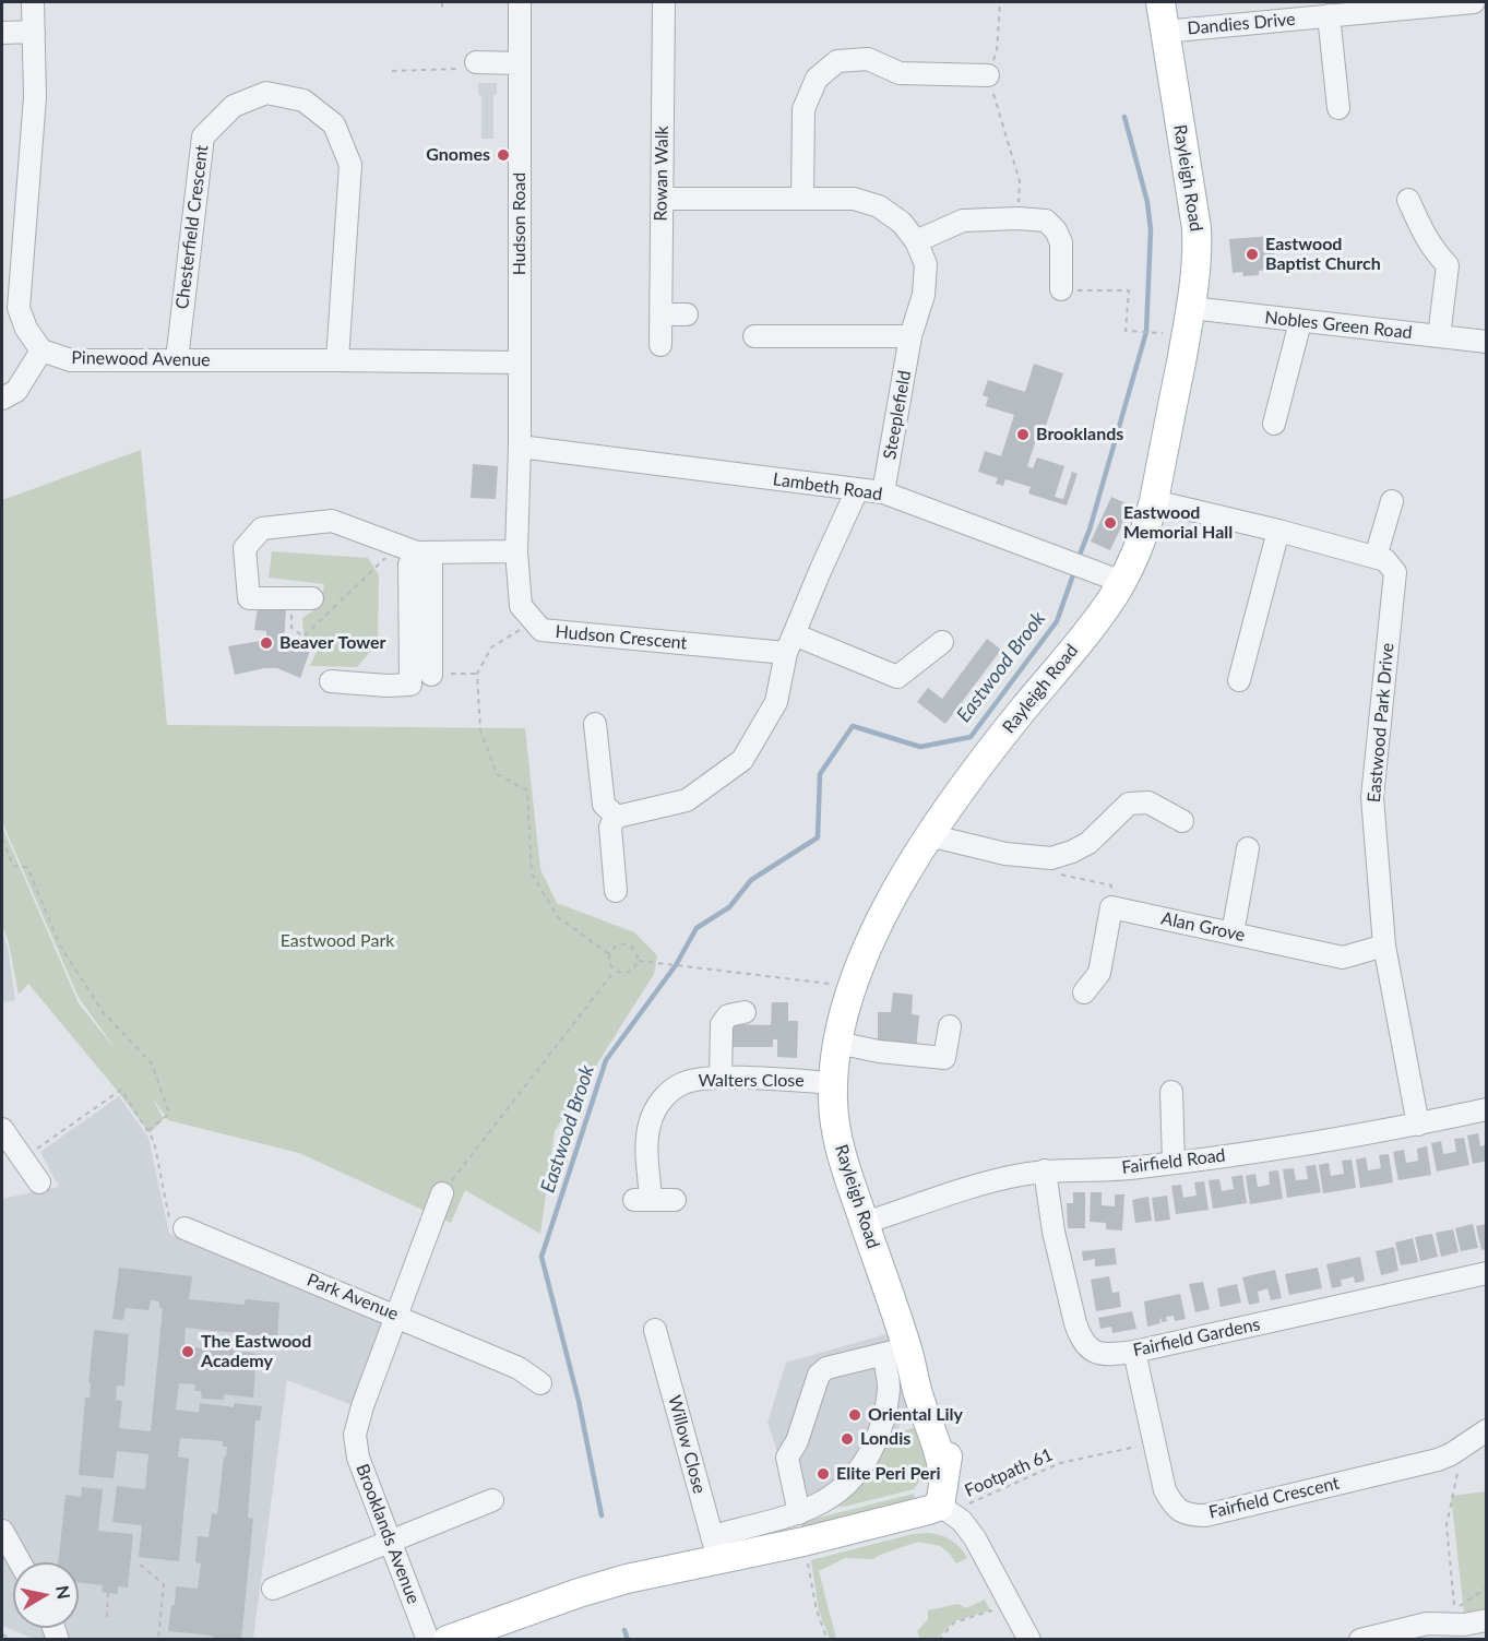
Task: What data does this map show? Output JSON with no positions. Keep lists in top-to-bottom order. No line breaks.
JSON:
{"streets":{"main road":["Rayleigh Road"],"street":["Dandies Drive","Rowan Walk","Hudson Road","Chesterfield Crescent","Nobles Green Road","Pinewood Avenue","Steeplefield","Lambeth Road","Hudson Crescent","Eastwood Park Drive","Alan Grove","Walters Close","Fairfield Road","Park Avenue","Fairfield Gardens","Willow Close","Fairfield Crescent","Brooklands Avenue"],"path":["Footpath 61"]},"crossings":[["Dandies Drive","Rayleigh Road"],["Rowan Walk","Steeplefield"],["Rayleigh Road","Nobles Green Road"],["Rayleigh Road","Lambeth Road"],["Rayleigh Road","Walters Close"],["Rayleigh Road","Fairfield Road"],["Rayleigh Road","Footpath 61"],["Hudson Road","Pinewood Avenue"],["Hudson Road","Lambeth Road"],["Hudson Road","Hudson Crescent"],["Chesterfield Crescent","Pinewood Avenue"],["Steeplefield","Lambeth Road"],["Lambeth Road","Hudson Crescent"],["Eastwood Park Drive","Alan Grove"],["Eastwood Park Drive","Fairfield Road"],["Fairfield Road","Fairfield Gardens"],["Park Avenue","Brooklands Avenue"],["Fairfield Gardens","Fairfield Crescent"],["Footpath 61","Fairfield Crescent"]],"water":["Eastwood Brook"],"parks":["Eastwood Park"],"places":["Gnomes","Eastwood Baptist Church","Brooklands","Eastwood Memorial Hall","Beaver Tower","The Eastwood Academy","Oriental Lily","Londis","Elite Peri Peri"],"north":"right"}
